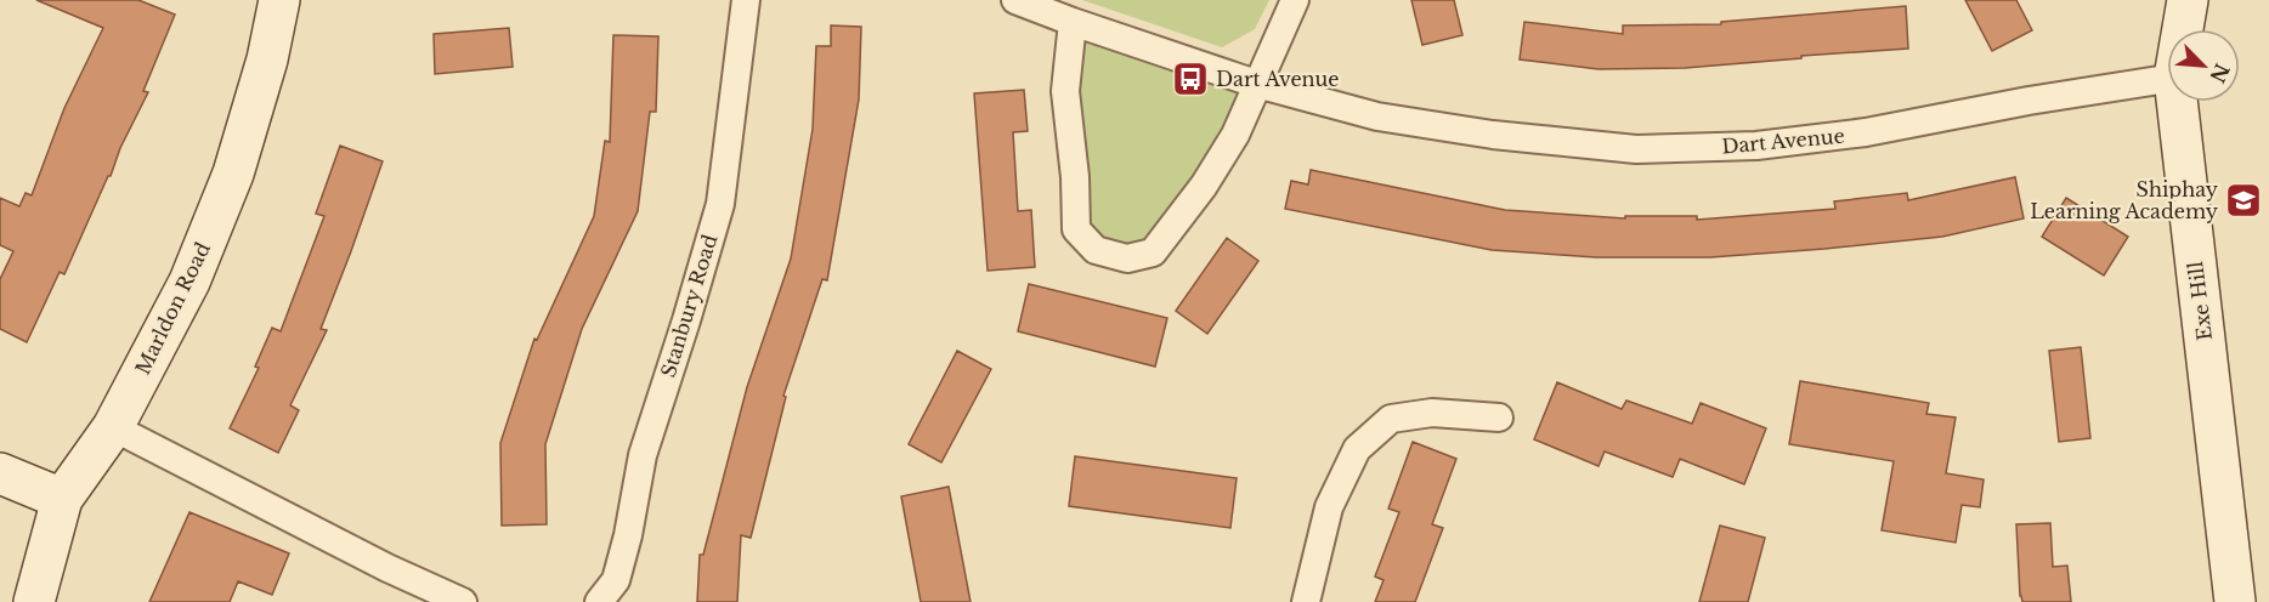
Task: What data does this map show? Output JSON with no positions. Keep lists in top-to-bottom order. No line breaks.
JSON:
{"streets":{"street":["Dart Avenue","Exe Hill","Stanbury Road","Marldon Road"]},"places":{"bus stop":["Dart Avenue"],"school or university":["Shiphay Learning Academy"]},"north":"bottom right"}
